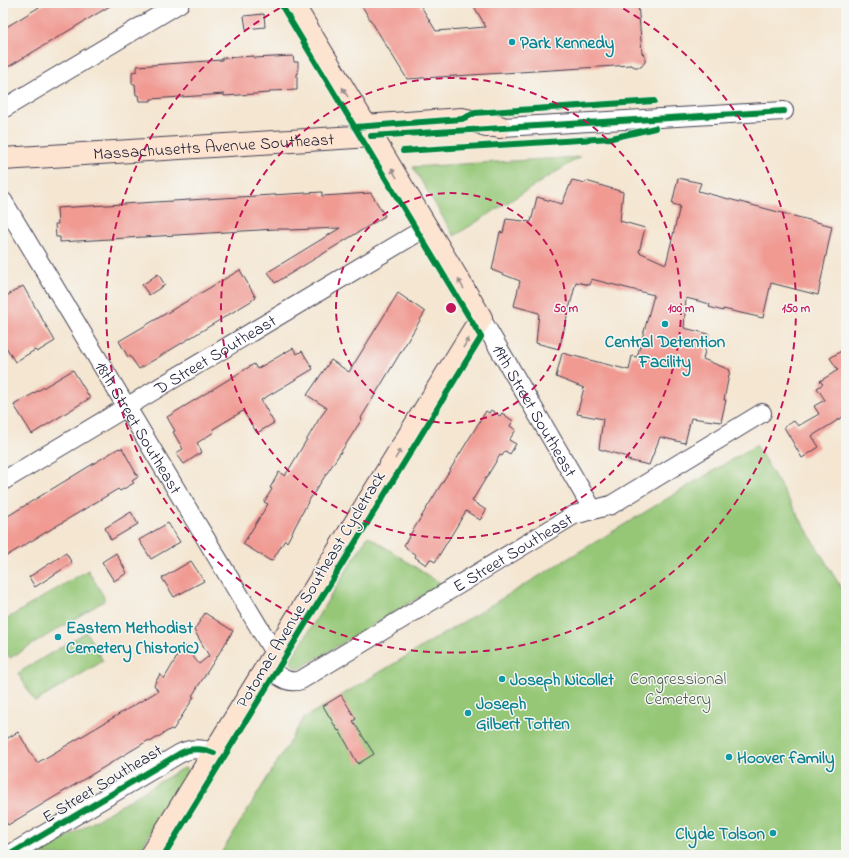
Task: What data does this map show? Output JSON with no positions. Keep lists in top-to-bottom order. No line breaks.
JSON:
{"streets":{"main road":["Massachusetts Avenue Southeast","19th Street Southeast"],"street":["D Street Southeast","18th Street Southeast","E Street Southeast"],"cycle path":["Potomac Avenue Southeast Cycletrack"]},"crossings":[["Massachusetts Avenue Southeast","19th Street Southeast"],["D Street Southeast","19th Street Southeast"],["D Street Southeast","18th Street Southeast"],["19th Street Southeast","E Street Southeast"],["18th Street Southeast","E Street Southeast"]],"one_way":["19th Street Southeast"],"parks":["Congressional Cemetery"],"places":["Park Kennedy","Central Detention Facility","Eastern Methodist Cemetery (historic)","Joseph Nicollet","Joseph Gilbert Totten","Hoover family","Clyde Tolson"],"rings":["50 m","100 m","150 m"]}
